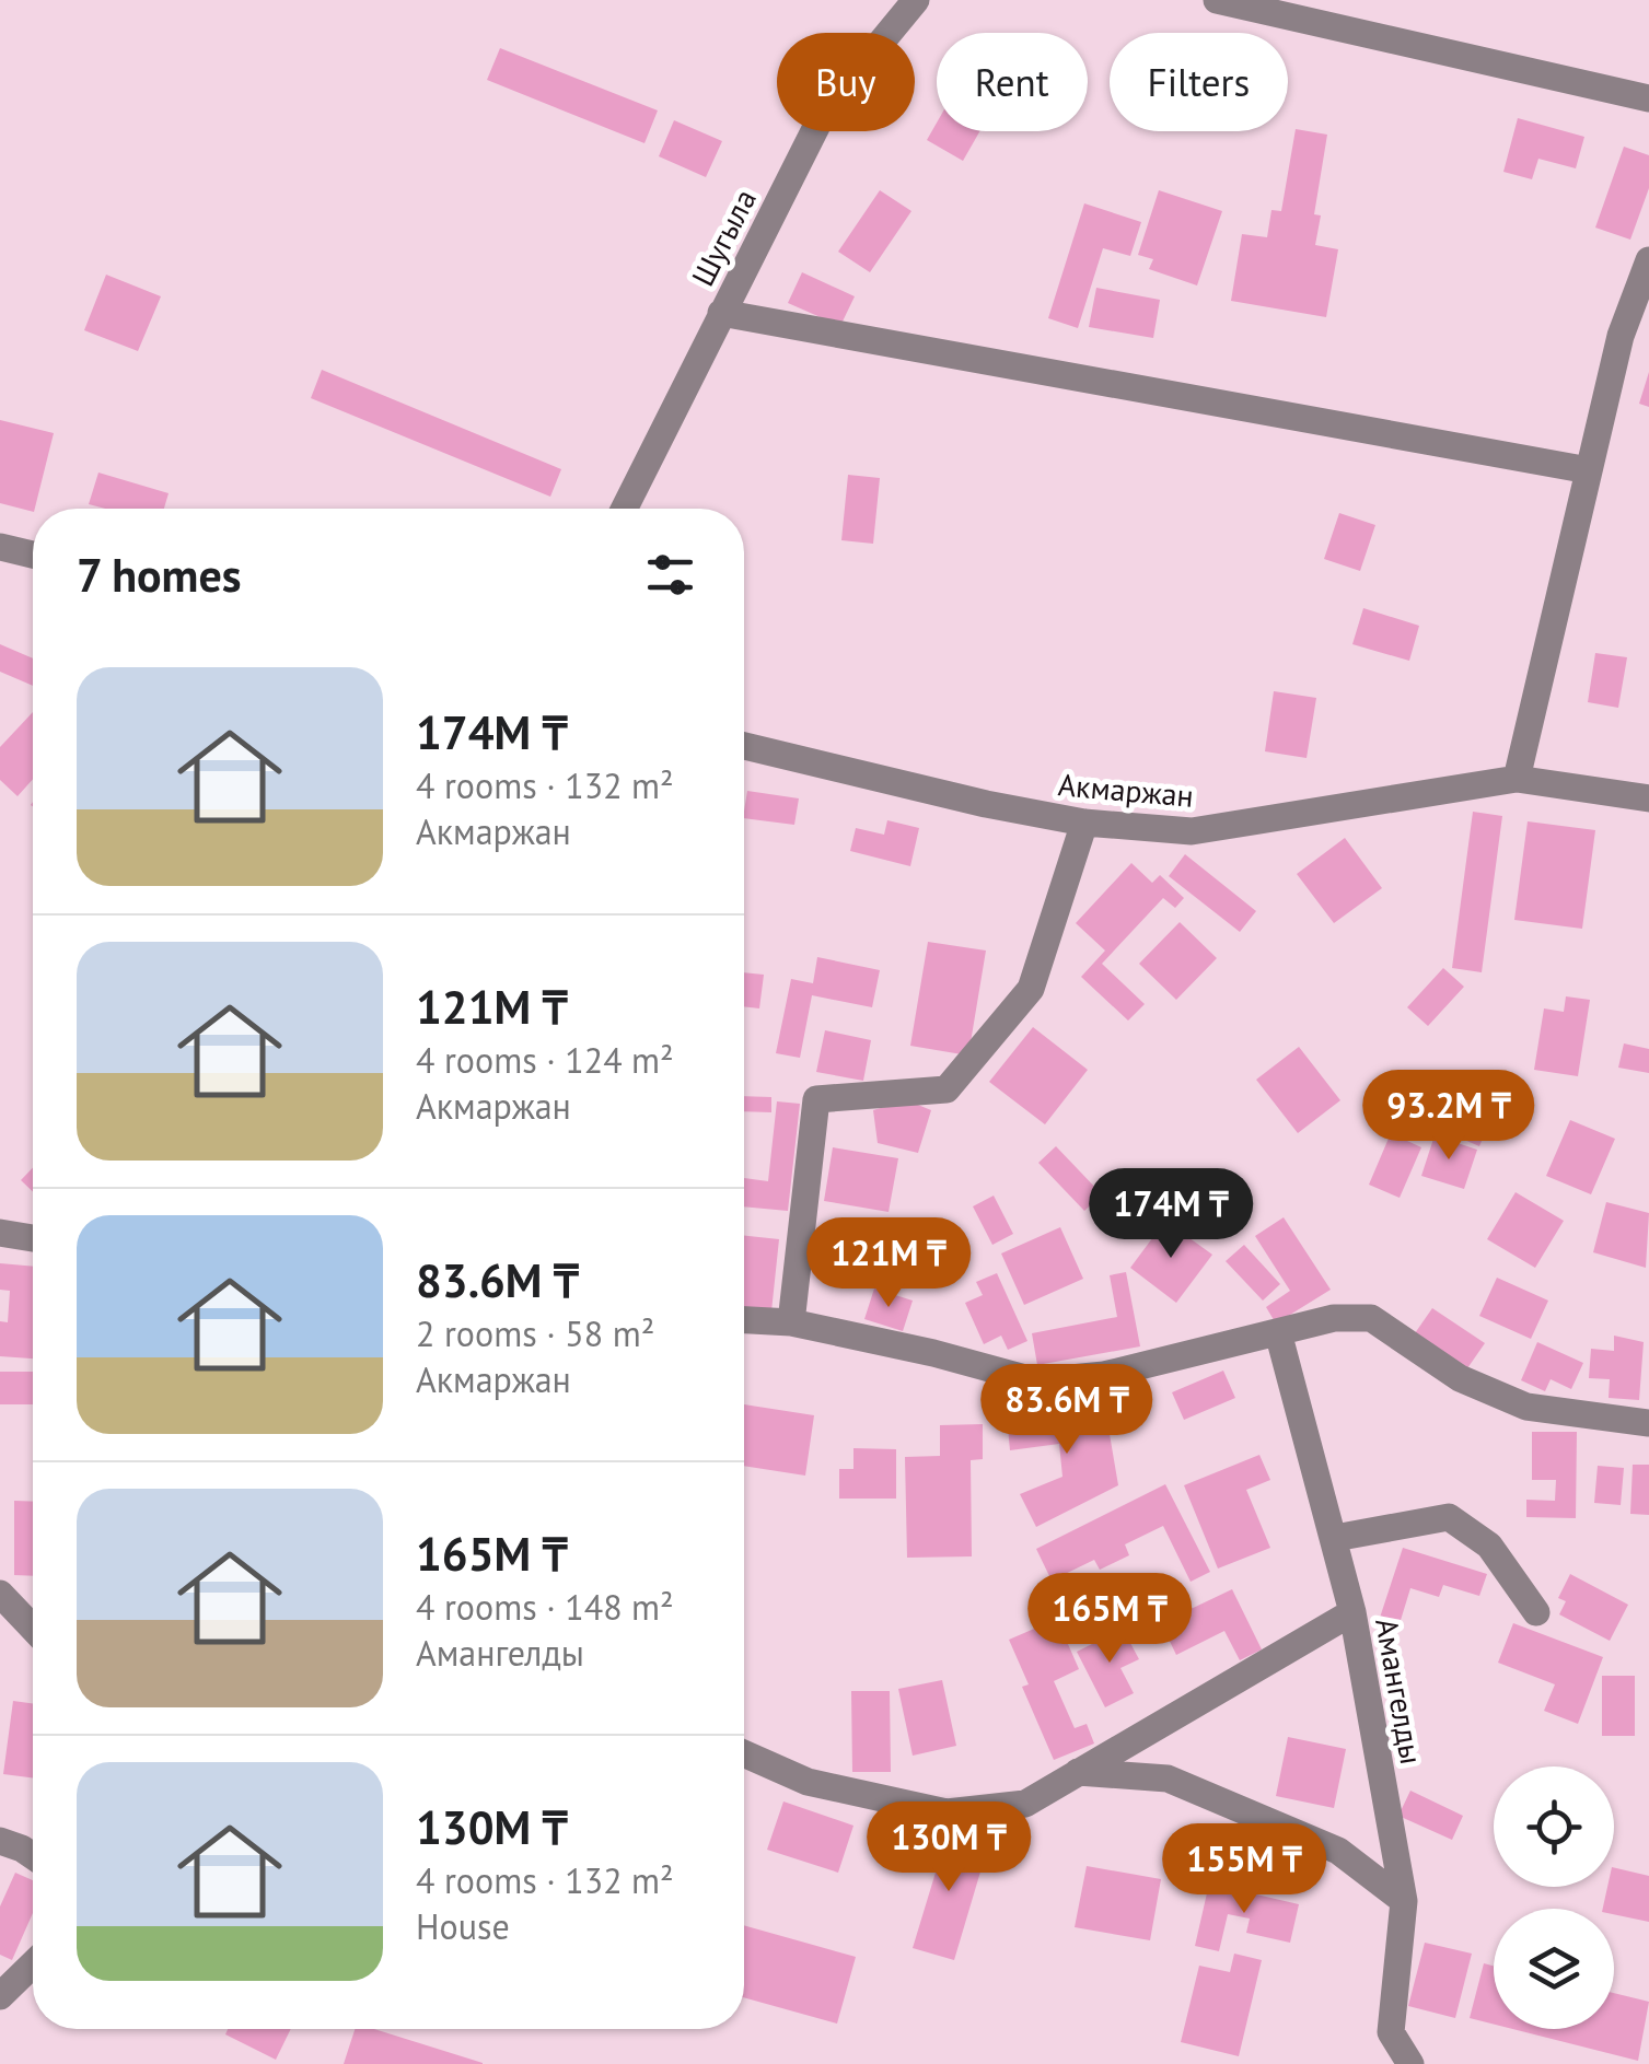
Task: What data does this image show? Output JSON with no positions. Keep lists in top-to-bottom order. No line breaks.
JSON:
{"streets":{"street":["Шугыла","Акмаржан","Амангелды"]},"page":{"chip":["Buy","Rent","Filters"],"heading":"7 homes","list":[{"name":"174M ₸","note":"4 rooms · 132 m² · Акмаржан"},{"name":"121M ₸","note":"4 rooms · 124 m² · Акмаржан"},{"name":"83.6M ₸","note":"2 rooms · 58 m² · Акмаржан"},{"name":"165M ₸","note":"4 rooms · 148 m² · Амангелды"},{"name":"130M ₸","note":"4 rooms · 132 m² · House"}],"price":["93.2M ₸","174M ₸","121M ₸","83.6M ₸","165M ₸","130M ₸","155M ₸"]}}
